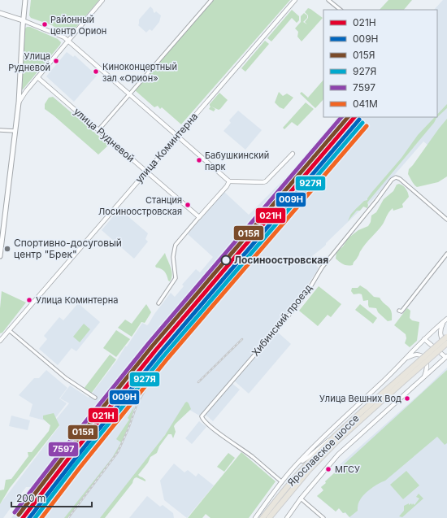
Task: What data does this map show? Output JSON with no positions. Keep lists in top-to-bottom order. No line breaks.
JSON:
{"streets":{"main road":["Ярославское шоссе"],"street":["улица Рудневой","улица Коминтерна","Хибинский проезд"]},"crossings":[["улица Рудневой","улица Коминтерна"]],"places":["Районный центр Орион","Улица Рудневой","Киноконцертный зал «Орион»","Бабушкинский парк","Станция Лосиноостровская","Спортивно-досуговый центр \"Брек\"","Лосиноостровская","Улица Коминтерна","Улица Вешних Вод","МГСУ"],"lines":["transit line 021Н","transit line 015Я","transit line 7597","transit line 009Н","transit line 927Я","transit line 041М"],"legend":["021Н","009Н","015Я","927Я","7597","041М"],"scale_bar":"200 m"}
